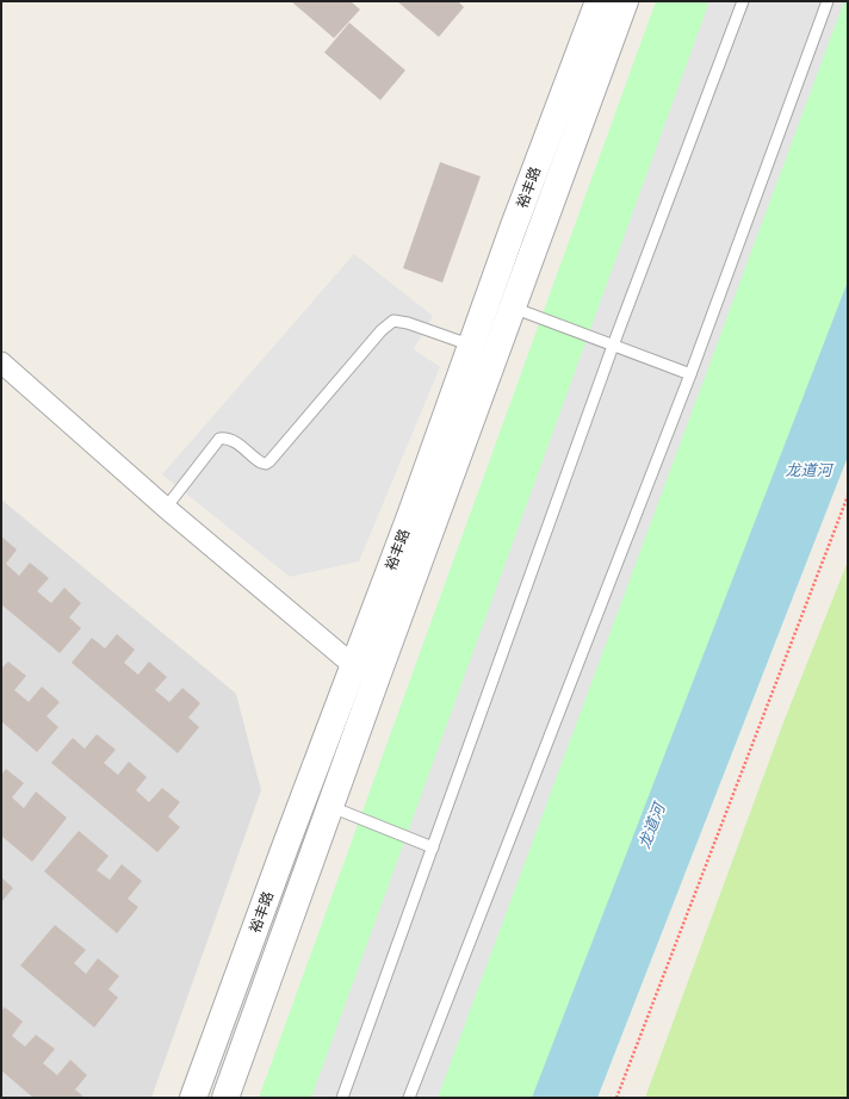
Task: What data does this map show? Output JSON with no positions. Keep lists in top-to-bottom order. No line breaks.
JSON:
{"streets":{"street":["裕丰路"]},"water":["龙道河"]}
